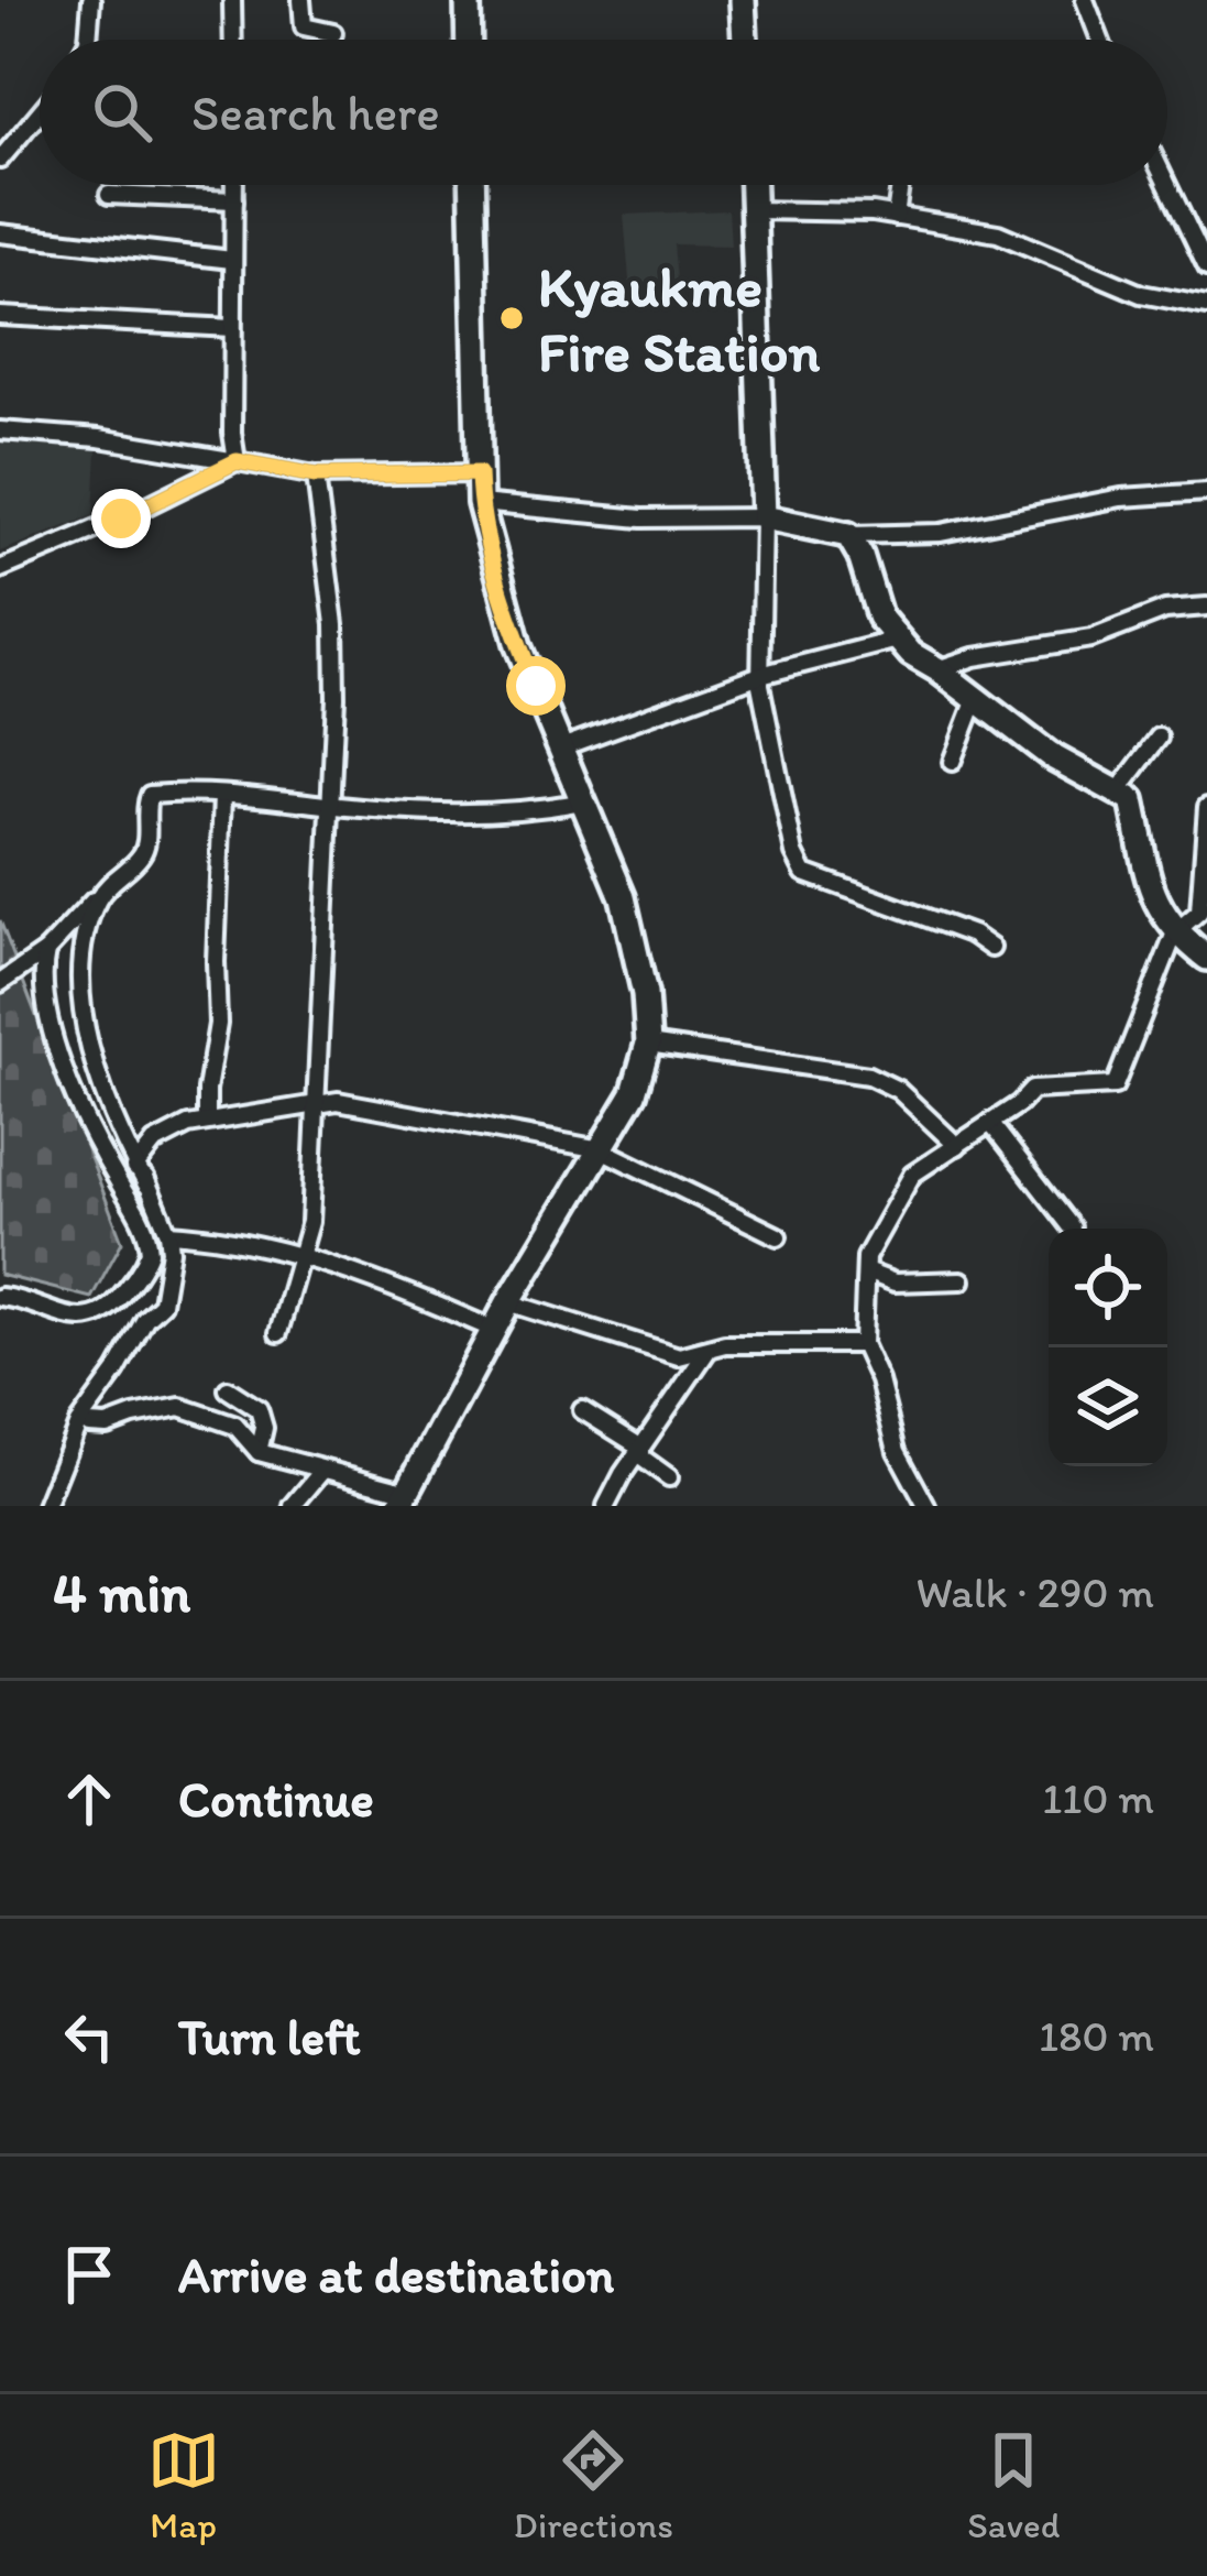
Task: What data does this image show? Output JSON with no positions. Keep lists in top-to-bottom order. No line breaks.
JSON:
{"places":["Kyaukme Fire Station"],"page":{"search":"Search here","heading":["4 min","Walk · 290 m"],"list":[["Continue","110 m"],["Turn left","180 m"],"Arrive at destination"],"nav":["Map","Directions","Saved"]}}
